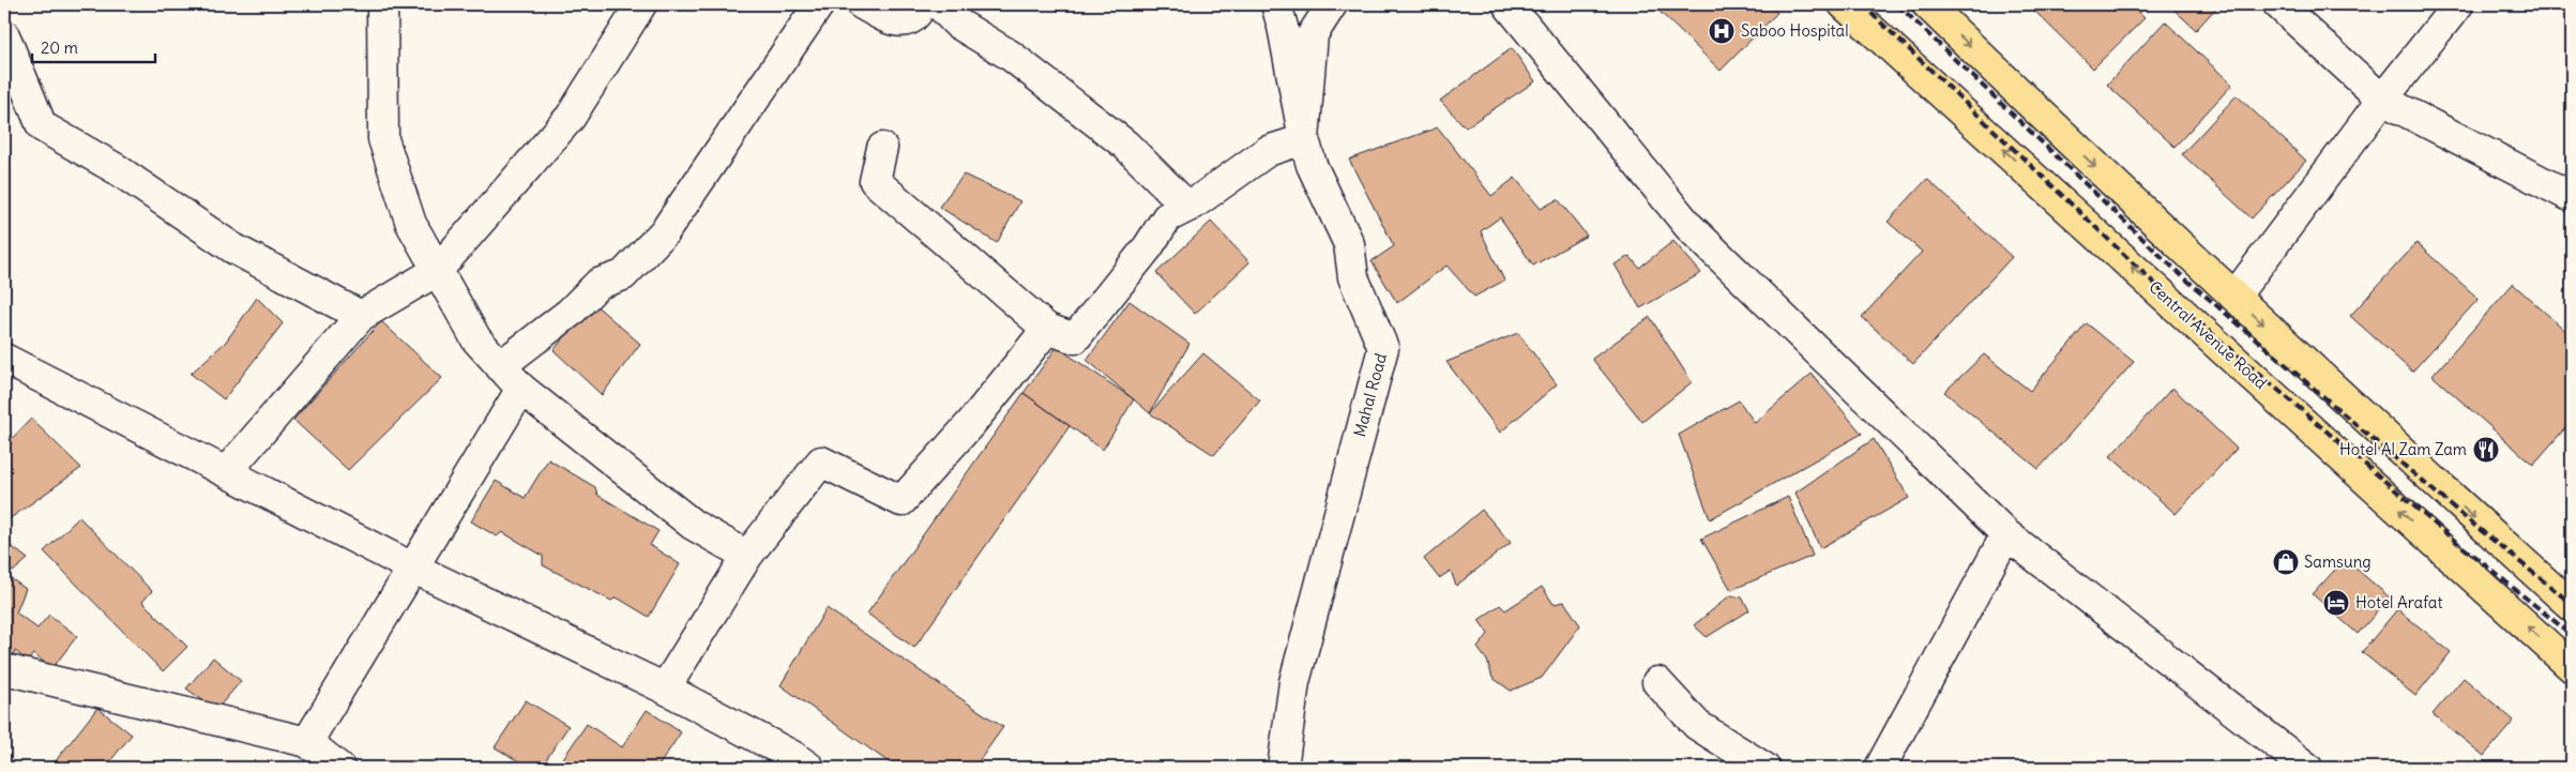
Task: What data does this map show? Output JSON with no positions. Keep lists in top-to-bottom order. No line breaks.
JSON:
{"streets":{"main road":["Central Avenue Road"],"street":["Mahal Road"]},"places":{"hospital":["Saboo Hospital"],"restaurant":["Hotel Al Zam Zam"],"shop":["Samsung"],"hotel":["Hotel Arafat"]},"scale_bar":"20 m"}
